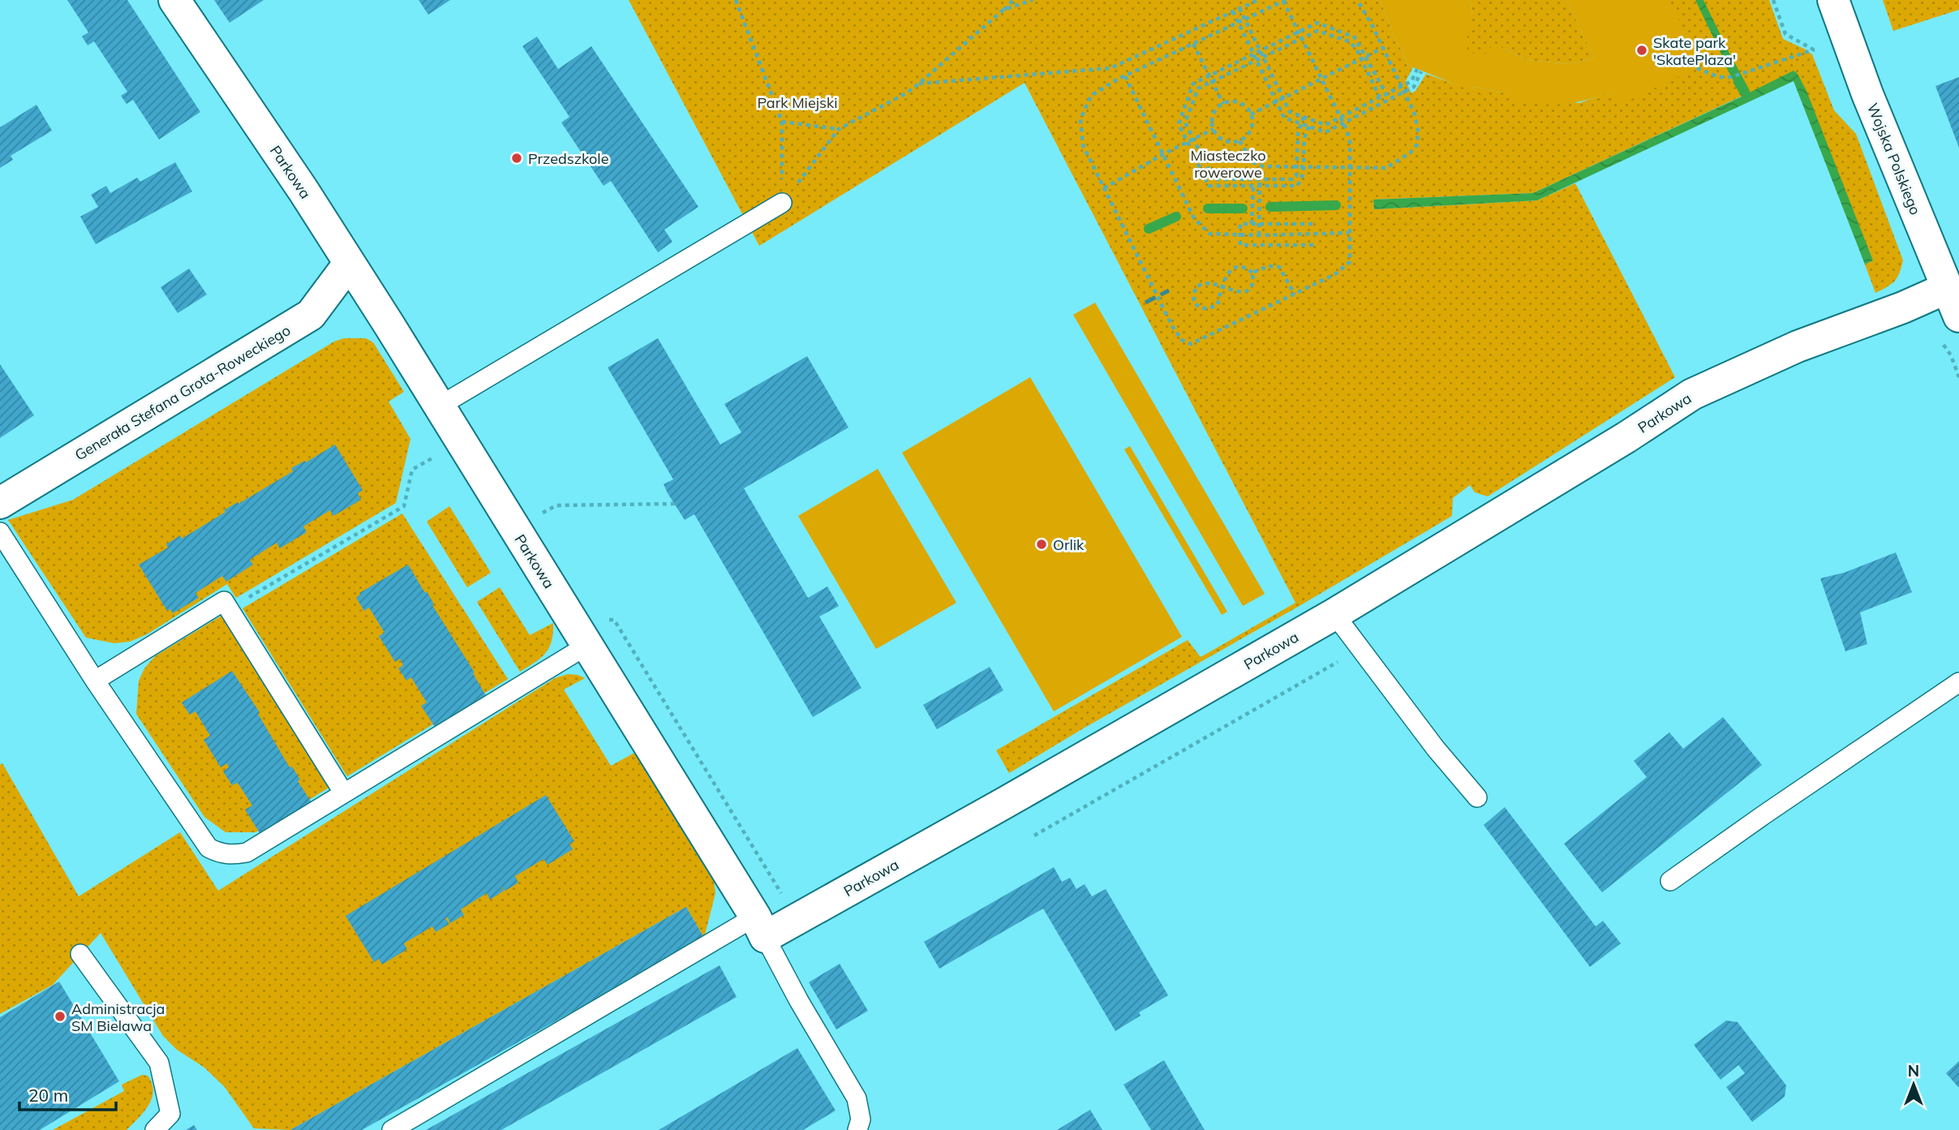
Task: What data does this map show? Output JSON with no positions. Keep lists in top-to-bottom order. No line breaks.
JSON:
{"streets":{"street":["Wojska Polskiego","Parkowa","Generała Stefana Grota-Roweckiego"]},"crossings":[["Wojska Polskiego","Parkowa"],["Parkowa","Generała Stefana Grota-Roweckiego"]],"parks":["Park Miejski","Miasteczko rowerowe"],"places":["Skate park 'SkatePlaza'","Przedszkole","Orlik","Administracja SM Bielawa"],"scale_bar":"20 m","north":"top"}
